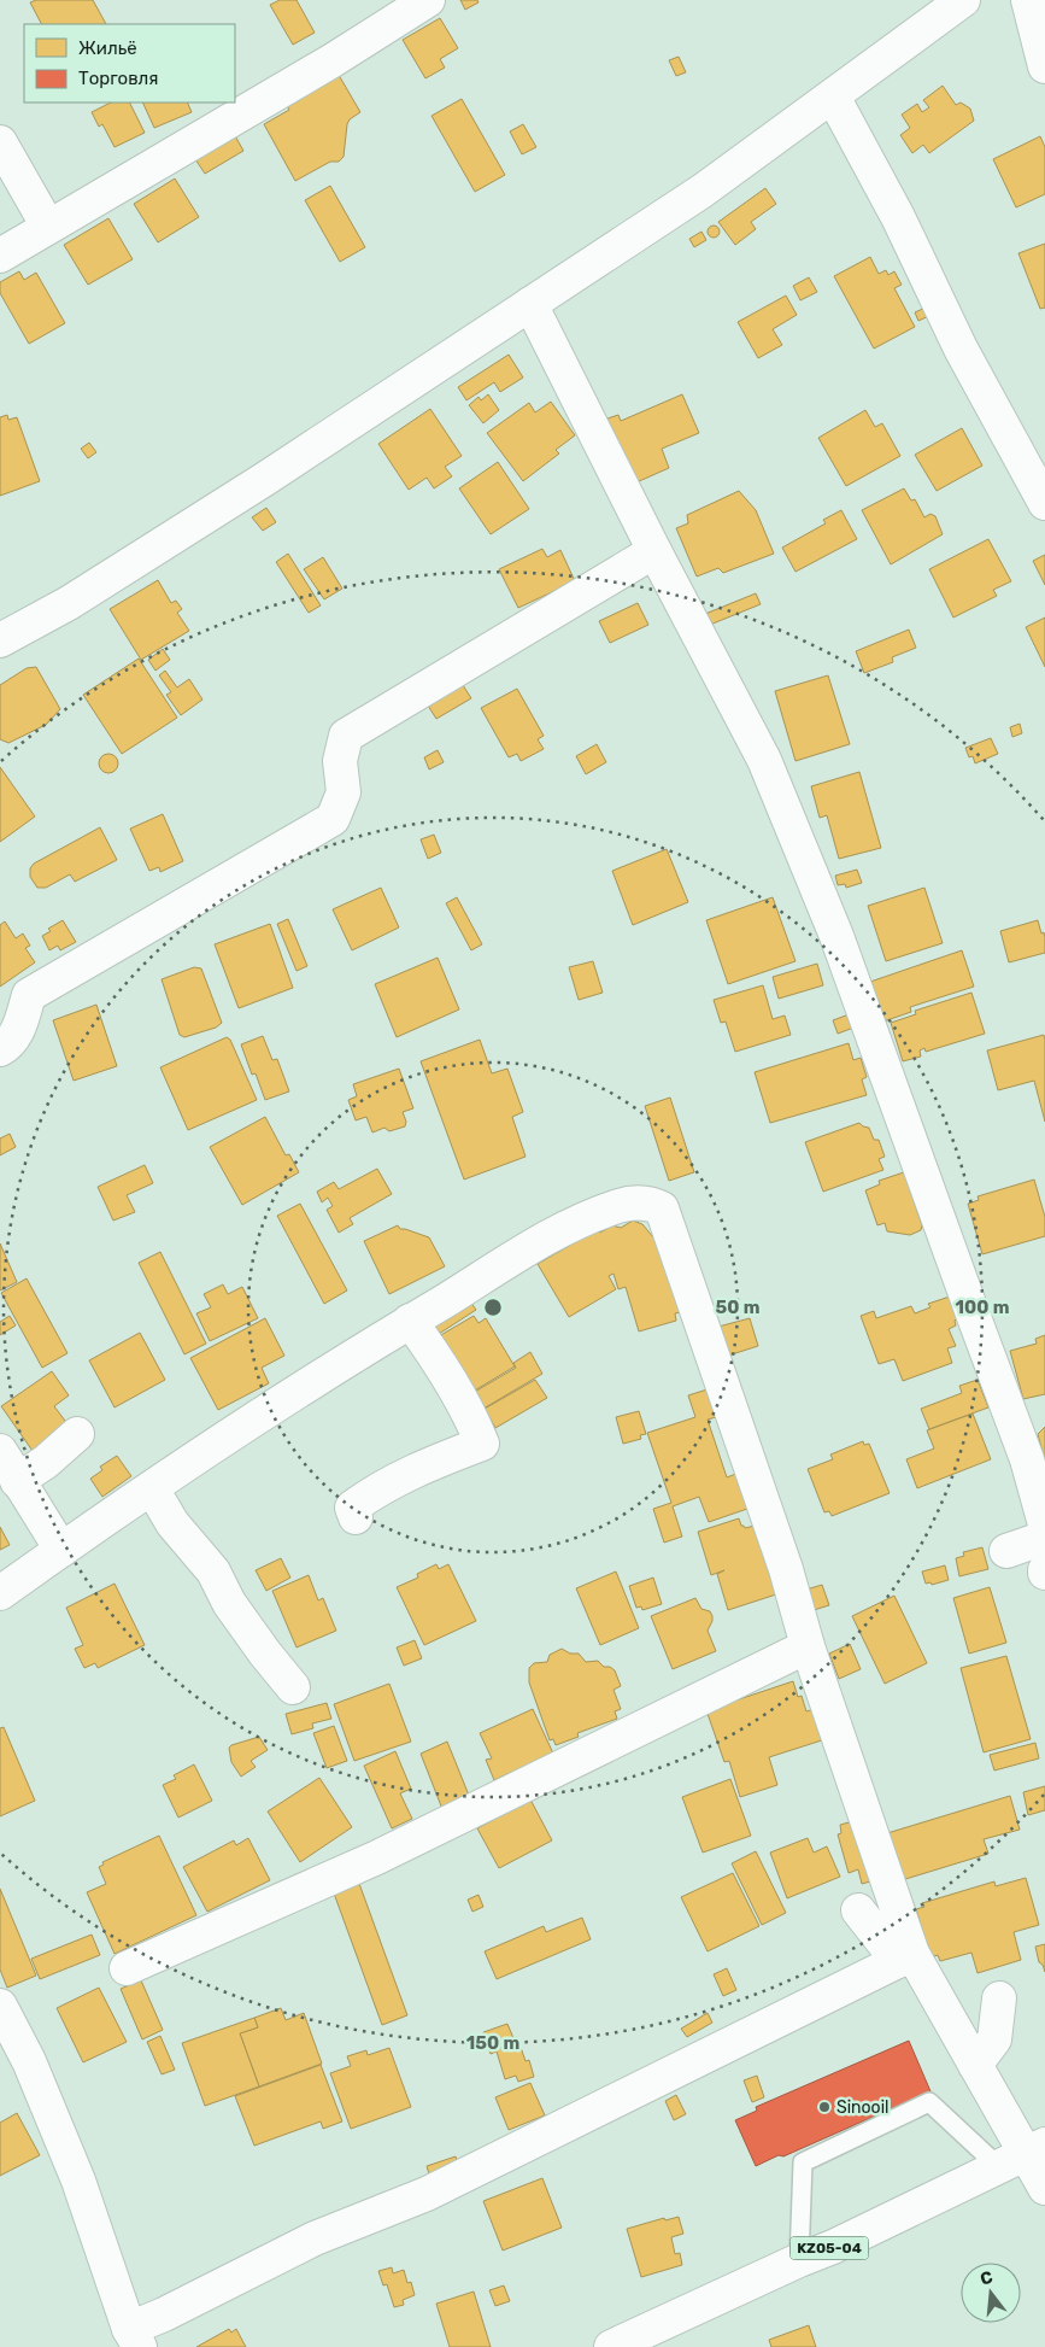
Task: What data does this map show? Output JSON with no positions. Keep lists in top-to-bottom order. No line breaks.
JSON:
{"streets":{"street":["KZ05-04"]},"places":["Sinooil"],"legend":["Жильё","Торговля"],"north":"top","rings":["50 m","100 m","150 m"]}
